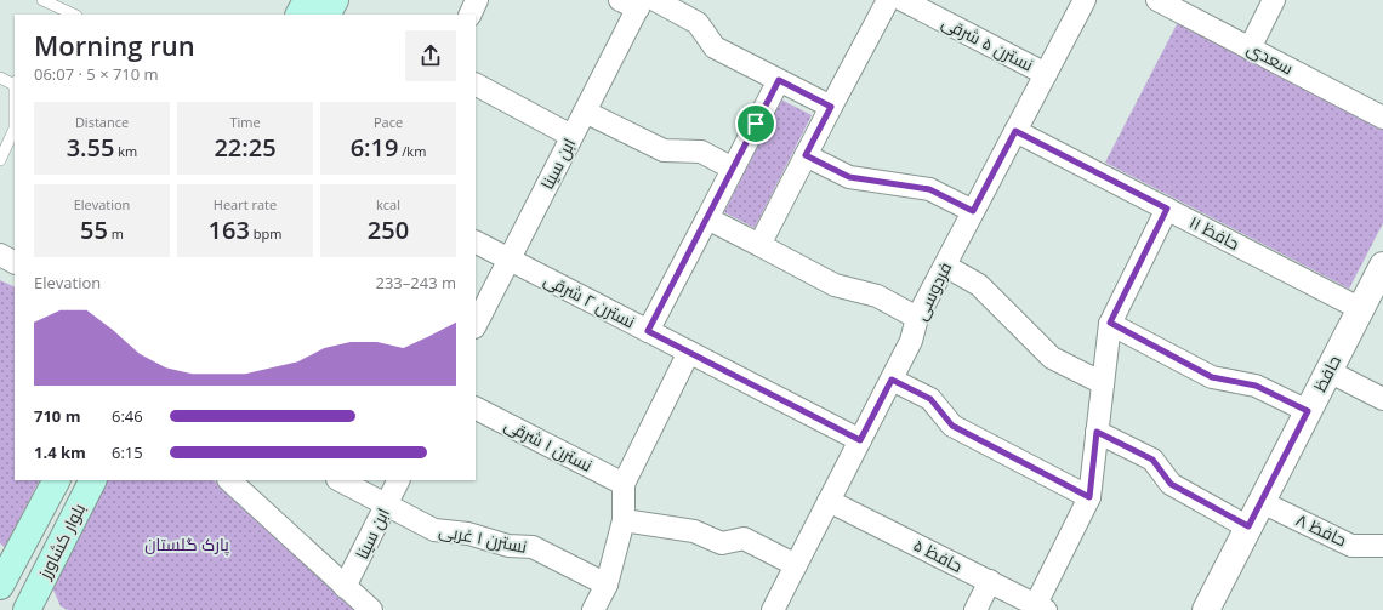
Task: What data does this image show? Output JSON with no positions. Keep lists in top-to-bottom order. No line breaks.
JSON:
{"streets":{"main road":["بلوار کشاورز"],"street":["نسترن ۵ شرقی","سعدی","ابن سینا","حافظ ۱۱","فردوسی","نسترن ۲ شرقی","حافظ","نسترن ۱ شرقی","حافظ ۸","نسترن ۱ غربی","حافظ ۵"]},"crossings":[["نسترن ۵ شرقی","فردوسی"],["ابن سینا","نسترن ۲ شرقی"],["ابن سینا","نسترن ۱ غربی"],["حافظ ۱۱","فردوسی"],["حافظ ۱۱","حافظ"],["فردوسی","نسترن ۲ شرقی"],["فردوسی","حافظ ۵"],["حافظ","حافظ ۸"]],"parks":["پارک گلستان"],"page":{"heading":["Morning run","06:07 · 5 × 710 m"],"stats":[["Distance","3.55 km"],["Time","22:25"],["Pace","6:19 /km"],["Elevation","55 m"],["Heart rate","163 bpm"],["kcal","250"]],"chart":["Elevation","233–243 m"],"list":[{"name":"710 m","note":"6:46"},{"name":"1.4 km","note":"6:15"}]}}
